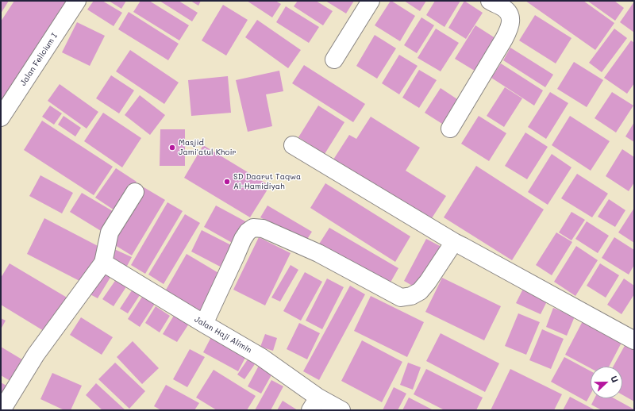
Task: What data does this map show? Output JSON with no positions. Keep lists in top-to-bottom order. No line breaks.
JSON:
{"streets":{"street":["Jalan Felicium I","Jalan Haji Alimin"]},"places":["Masjid Jami'atul Khoir","SD Daarut Taqwa Al-Hamidiyah"],"north":"right"}
